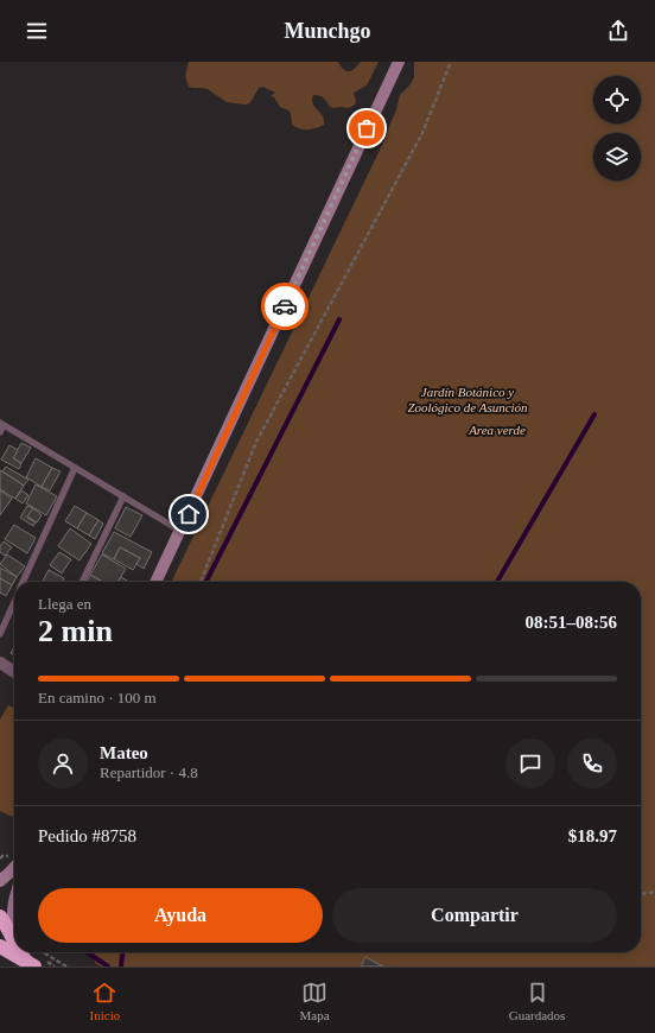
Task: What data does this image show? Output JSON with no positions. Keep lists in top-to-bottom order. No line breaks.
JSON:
{"parks":["Jardín Botánico y Zoológico de Asunción","Area verde"],"page":{"header":"Munchgo","heading":["2 min","Llega en","08:51–08:56"],"panel":["Mateo","Repartidor · 4.8","Pedido #8758","$18.97"],"bar":"En camino · 100 m","buttons":["Ayuda","Compartir"],"tabs":["Inicio","Mapa","Guardados"]}}
